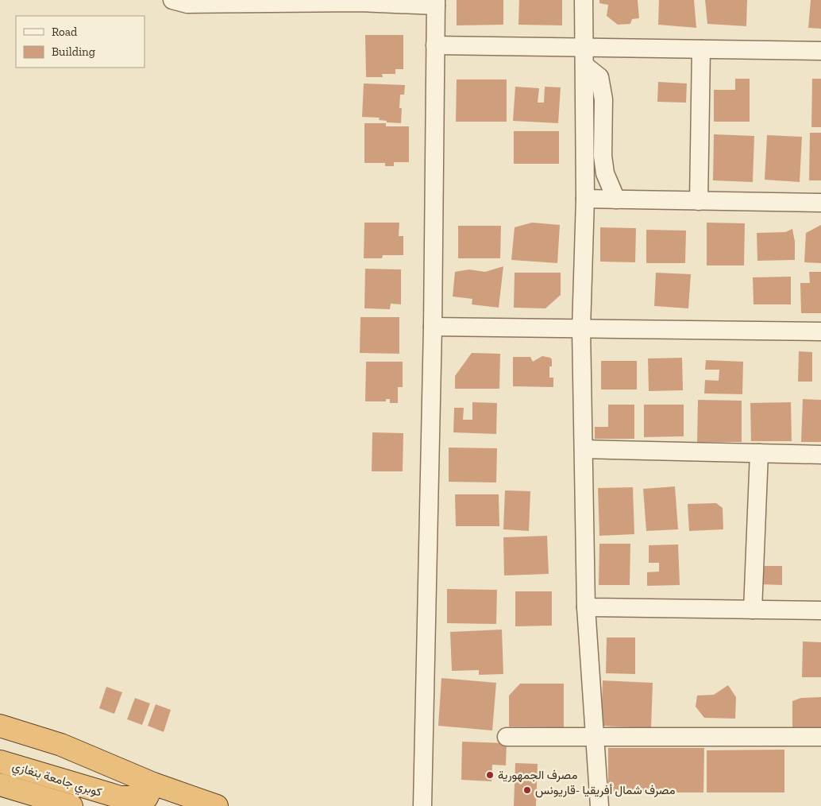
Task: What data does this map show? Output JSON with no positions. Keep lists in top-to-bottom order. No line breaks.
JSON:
{"streets":{"highway":["كوبري جامعة بنغازي"]},"places":["مصرف الجمهورية","مصرف شمال أفريقيا -قاريونس"],"legend":["Road","Building"]}
